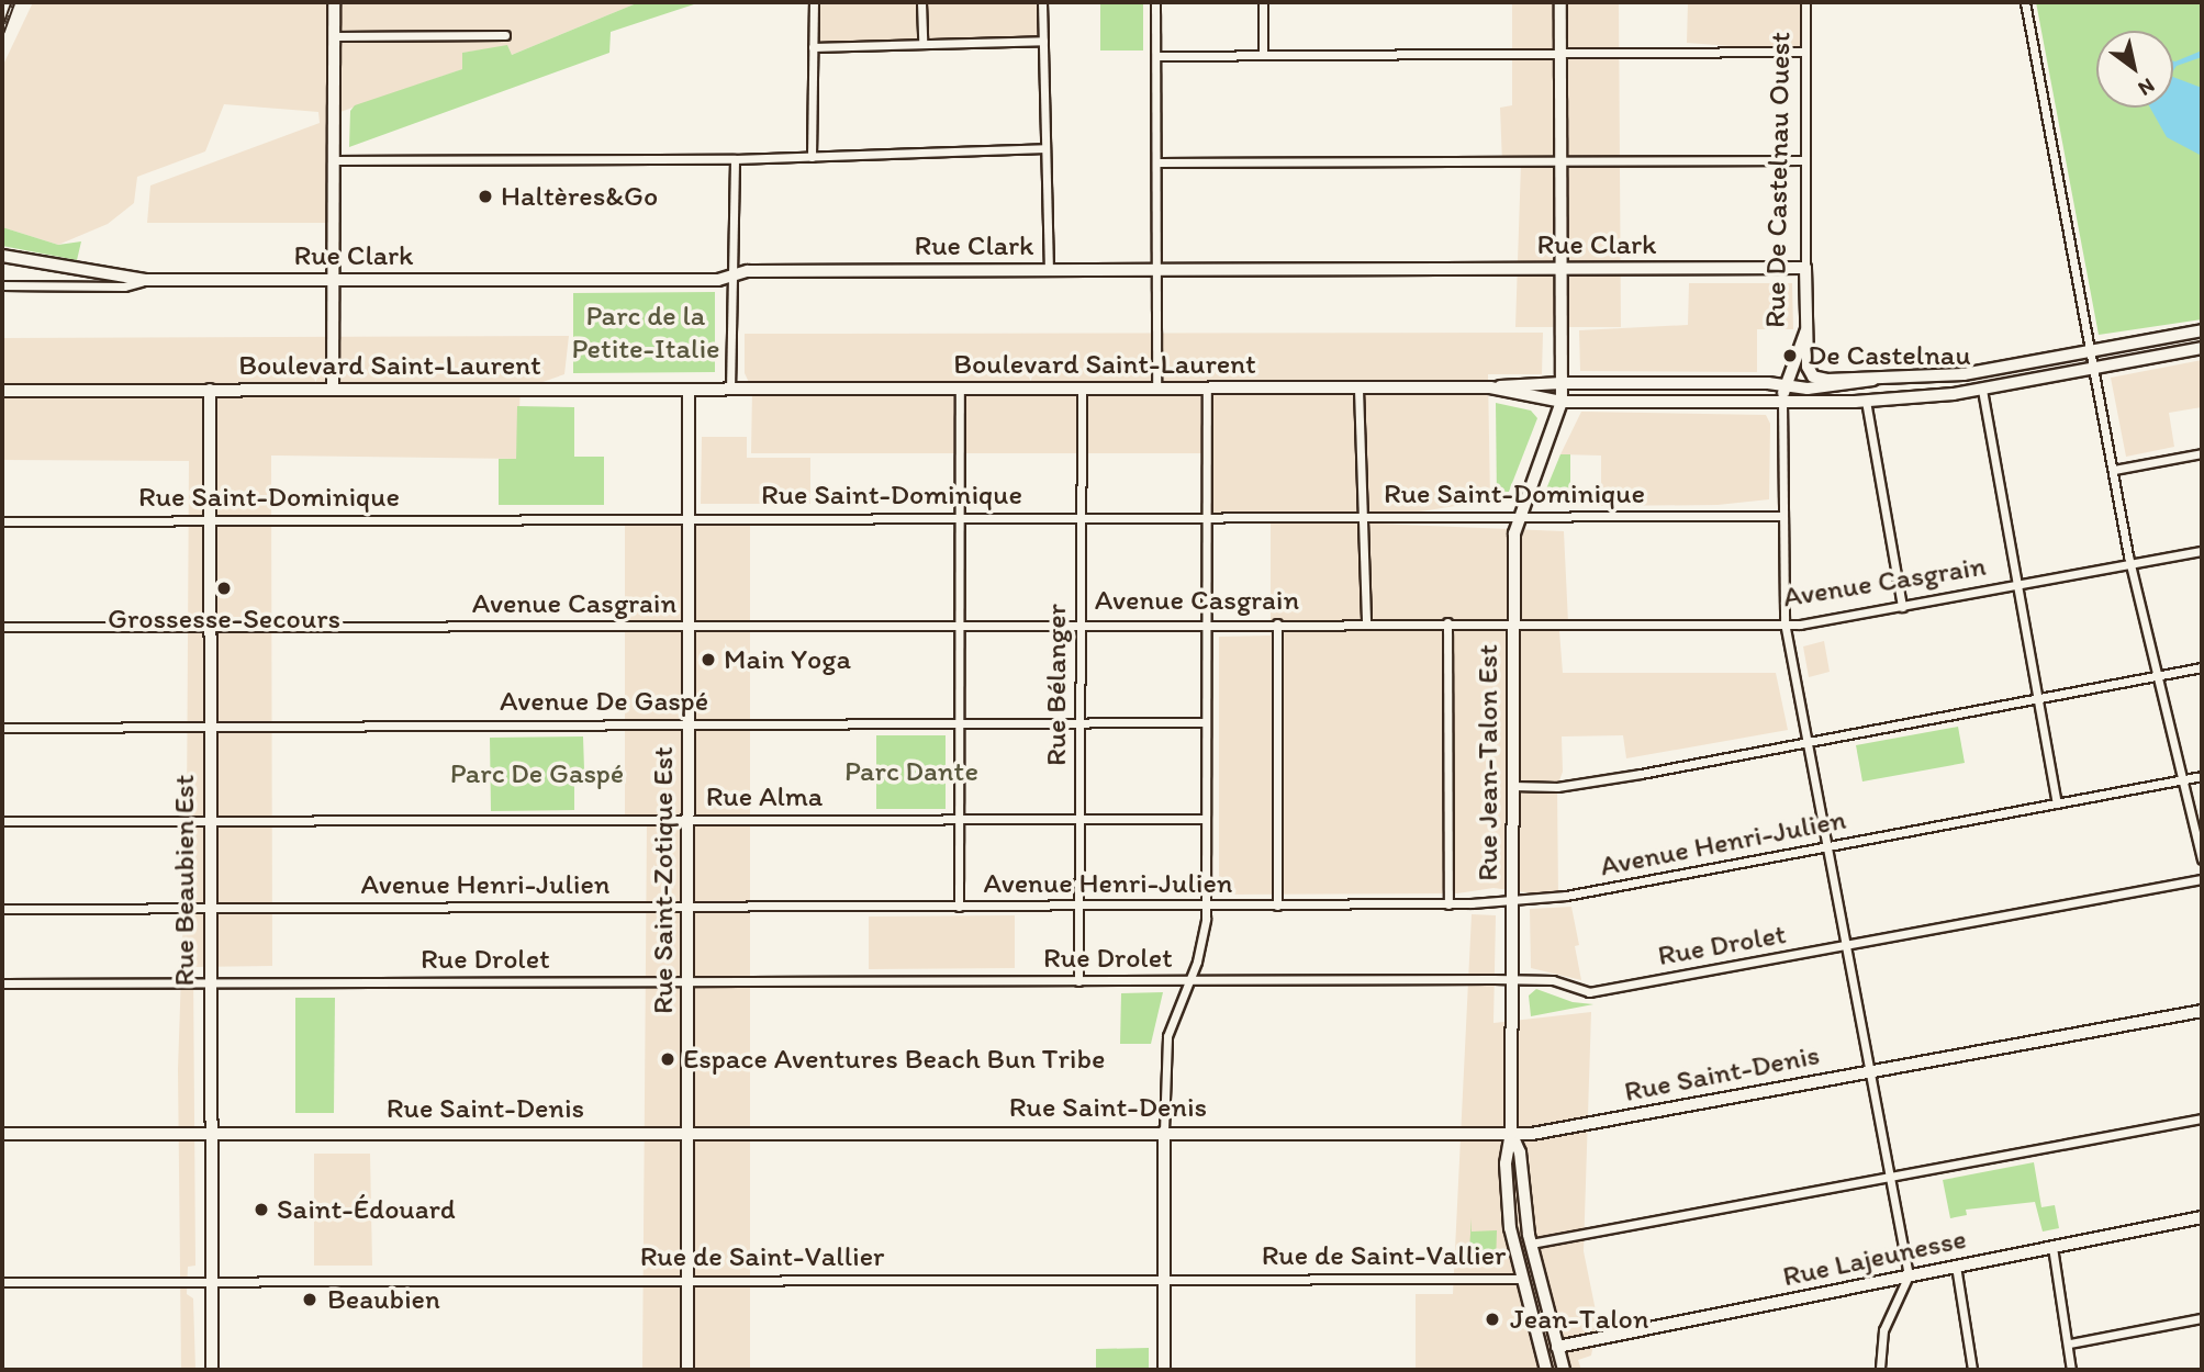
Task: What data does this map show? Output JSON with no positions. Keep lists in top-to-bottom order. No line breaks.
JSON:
{"streets":{"main road":["Rue De Castelnau Ouest","Rue Clark","Boulevard Saint-Laurent","Rue Jean-Talon Est","Rue Saint-Denis","Rue Lajeunesse"],"street":["Rue Saint-Dominique","Avenue Casgrain","Rue Bélanger","Avenue De Gaspé","Rue Alma","Avenue Henri-Julien","Rue Beaubien Est","Rue Saint-Zotique Est","Rue Drolet","Rue de Saint-Vallier"]},"crossings":[["Rue De Castelnau Ouest","Rue Clark"],["Rue De Castelnau Ouest","Boulevard Saint-Laurent"],["Boulevard Saint-Laurent","Rue Bélanger"],["Boulevard Saint-Laurent","Rue Jean-Talon Est"],["Boulevard Saint-Laurent","Rue Beaubien Est"],["Boulevard Saint-Laurent","Rue Saint-Zotique Est"],["Rue Saint-Dominique","Rue Bélanger"],["Rue Saint-Dominique","Rue Jean-Talon Est"],["Rue Saint-Dominique","Rue Beaubien Est"],["Rue Saint-Dominique","Rue Saint-Zotique Est"],["Avenue Casgrain","Rue Bélanger"],["Avenue Casgrain","Rue Jean-Talon Est"],["Avenue Casgrain","Rue Beaubien Est"],["Avenue Casgrain","Rue Saint-Zotique Est"],["Rue Bélanger","Avenue De Gaspé"],["Rue Bélanger","Rue Alma"],["Rue Bélanger","Avenue Henri-Julien"],["Rue Bélanger","Rue Drolet"],["Avenue De Gaspé","Rue Beaubien Est"],["Avenue De Gaspé","Rue Saint-Zotique Est"],["Rue Jean-Talon Est","Avenue Henri-Julien"],["Rue Jean-Talon Est","Rue Drolet"],["Rue Jean-Talon Est","Rue Saint-Denis"],["Rue Jean-Talon Est","Rue de Saint-Vallier"],["Rue Jean-Talon Est","Rue Lajeunesse"],["Rue Alma","Rue Beaubien Est"],["Rue Alma","Rue Saint-Zotique Est"],["Avenue Henri-Julien","Rue Beaubien Est"],["Avenue Henri-Julien","Rue Saint-Zotique Est"],["Rue Beaubien Est","Rue Drolet"],["Rue Beaubien Est","Rue Saint-Denis"],["Rue Beaubien Est","Rue de Saint-Vallier"],["Rue Saint-Zotique Est","Rue Drolet"],["Rue Saint-Zotique Est","Rue Saint-Denis"],["Rue Saint-Zotique Est","Rue de Saint-Vallier"]],"parks":["Parc de la Petite-Italie","Parc Dante","Parc De Gaspé"],"places":["Haltères&Go","De Castelnau","Grossesse-Secours","Main Yoga","Espace Aventures Beach Bun Tribe","Saint-Édouard","Beaubien","Jean-Talon"],"north":"bottom right"}
